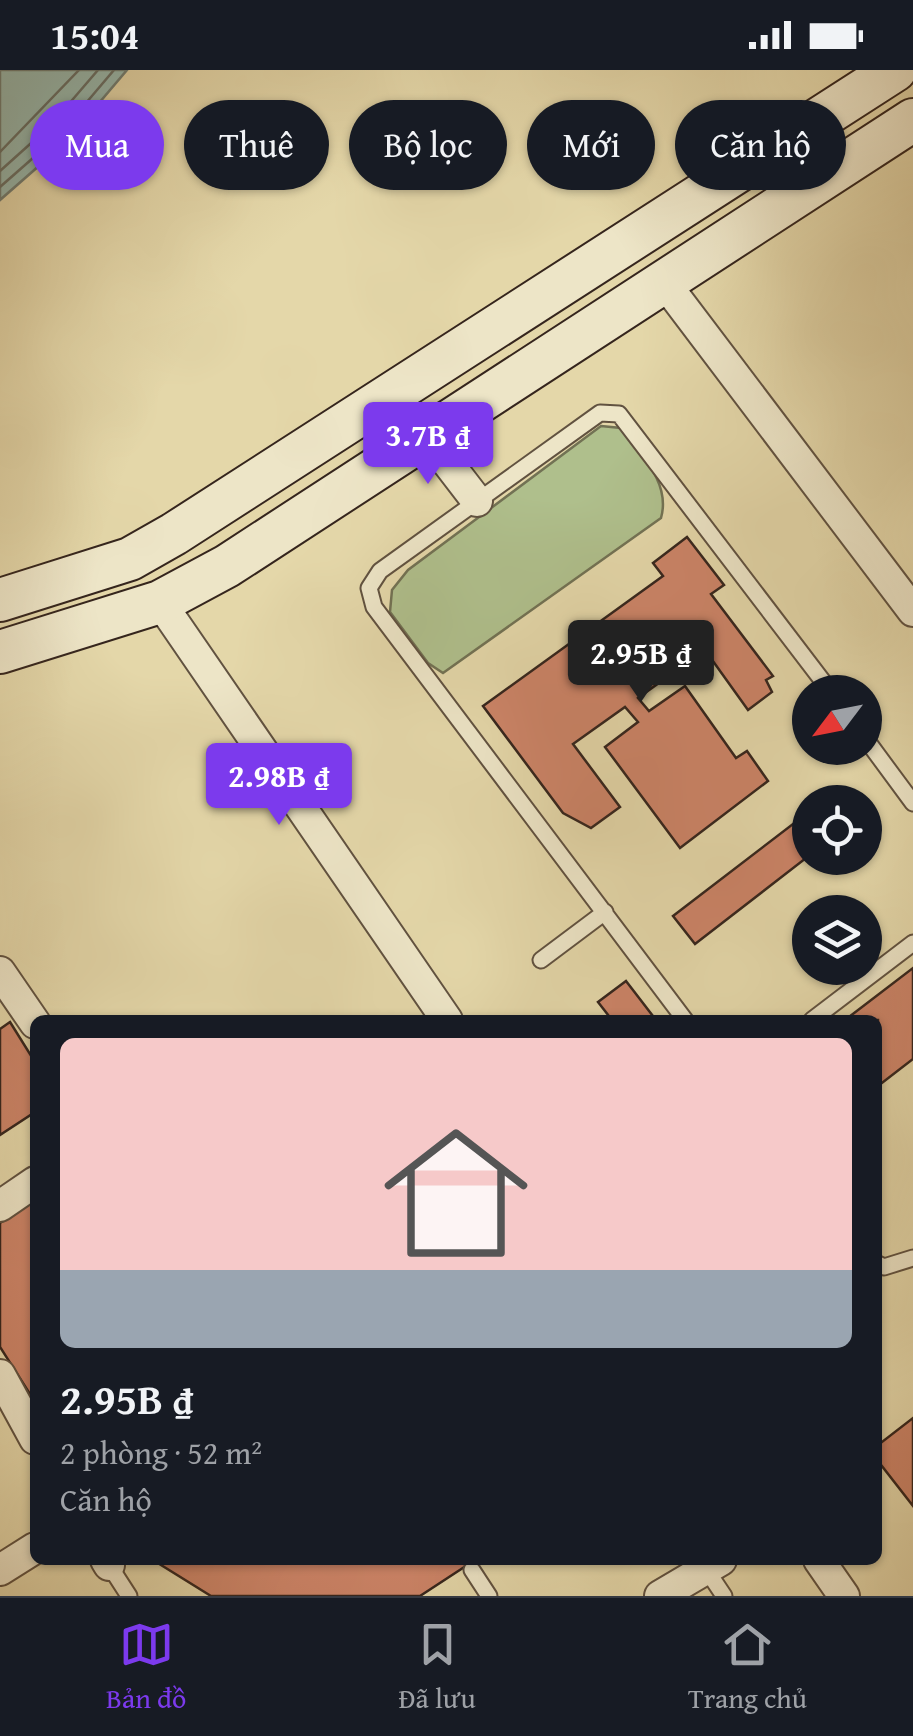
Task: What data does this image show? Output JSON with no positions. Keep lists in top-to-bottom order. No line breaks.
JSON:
{"north":"bottom left","page":{"status":"15:04","chip":["Mua","Thuê","Bộ lọc","Mới","Căn hộ"],"price":["3.7B ₫","2.95B ₫","2.98B ₫"],"list":[{"name":"2.95B ₫","note":"2 phòng · 52 m² · Căn hộ"}],"tabs":["Bản đồ","Đã lưu","Trang chủ"]}}
